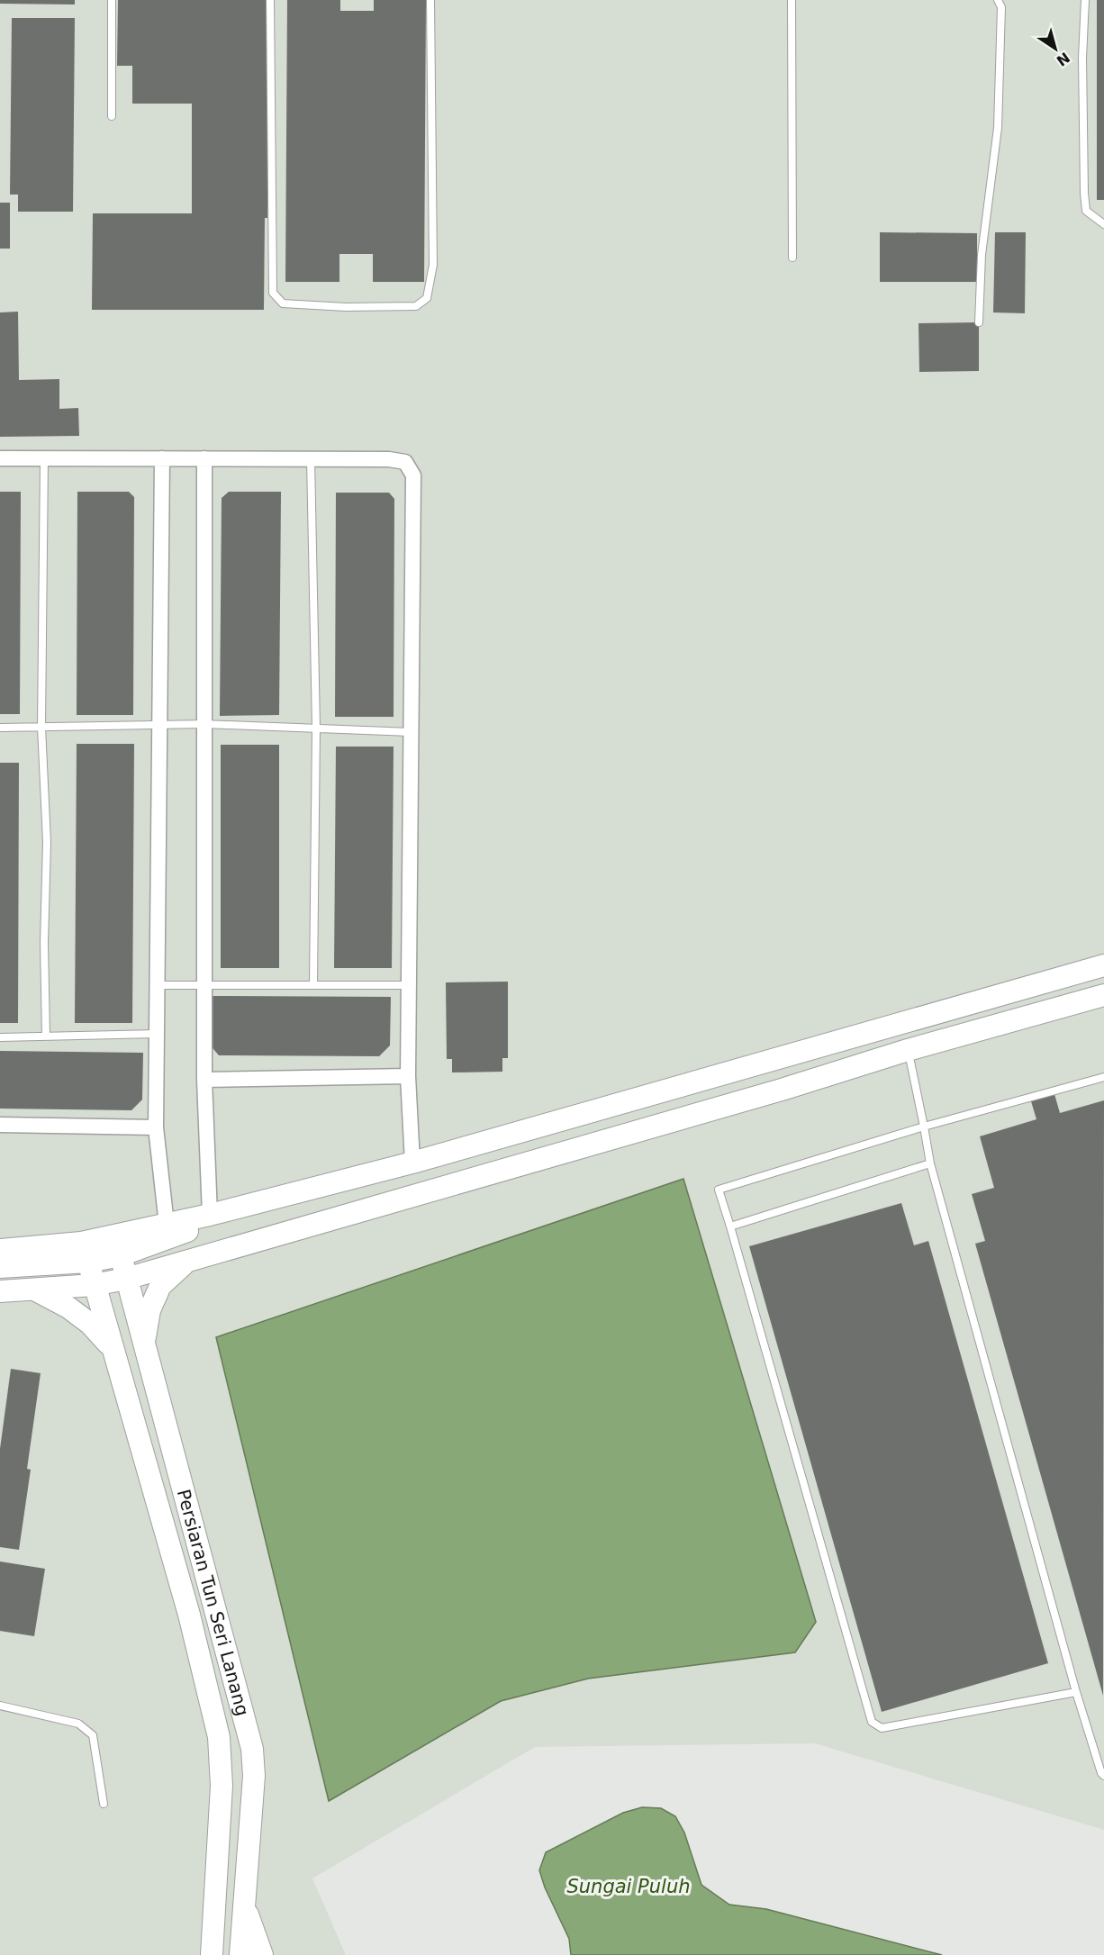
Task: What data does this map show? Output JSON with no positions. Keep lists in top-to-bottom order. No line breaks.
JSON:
{"streets":{"street":["Persiaran Tun Seri Lanang"]},"water":["Sungai Puluh"],"north":"bottom right"}
